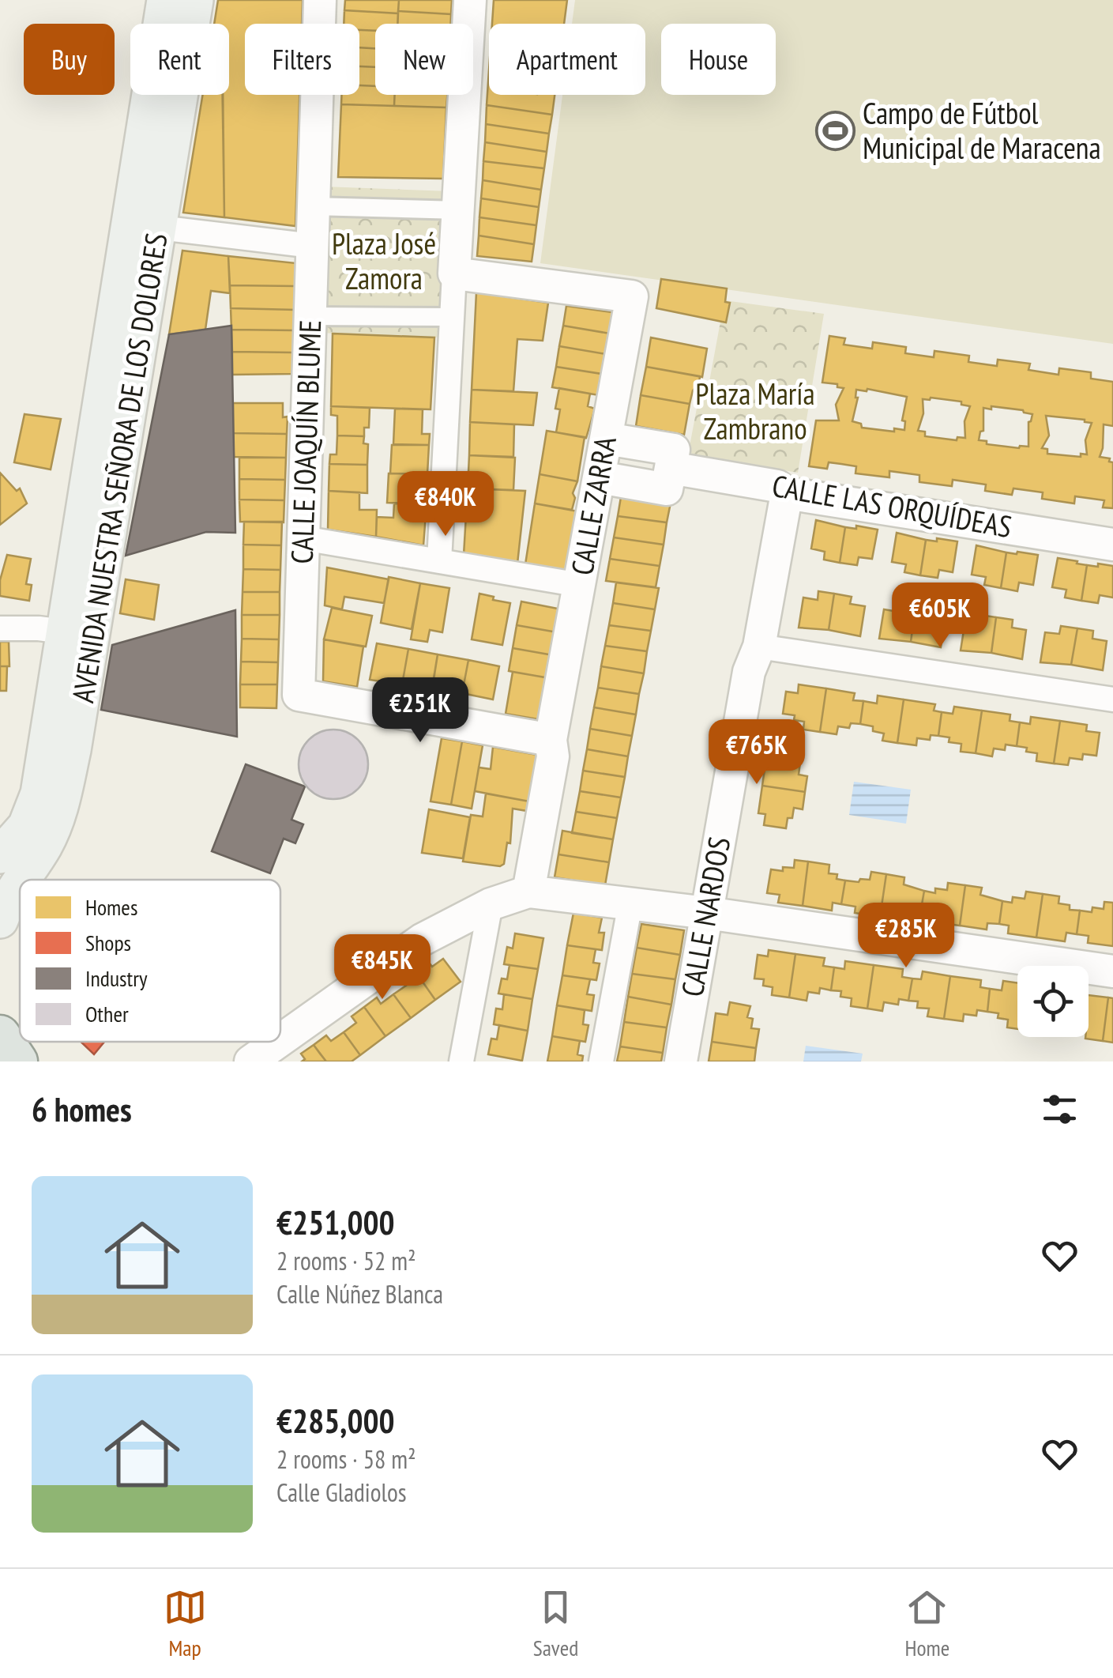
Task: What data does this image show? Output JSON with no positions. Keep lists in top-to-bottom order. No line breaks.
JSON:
{"streets":{"main road":["AVENIDA NUESTRA SEÑORA DE LOS DOLORES"],"street":["CALLE JOAQUÍN BLUME","CALLE ZARRA","CALLE LAS ORQUÍDEAS","CALLE NARDOS"]},"crossings":[["CALLE JOAQUÍN BLUME","CALLE ZARRA"],["CALLE LAS ORQUÍDEAS","CALLE NARDOS"]],"parks":["Plaza José Zamora","Plaza María Zambrano"],"places":{"sports":["Campo de Fútbol Municipal de Maracena"]},"legend":["Homes","Shops","Industry","Other"],"page":{"chip":["Buy","Rent","Filters","New","Apartment","House"],"price":["€840K","€605K","€251K","€765K","€285K","€845K"],"heading":"6 homes","list":[{"name":"€251,000","note":"2 rooms · 52 m² · Calle Núñez Blanca"},{"name":"€285,000","note":"2 rooms · 58 m² · Calle Gladiolos"}],"tabs":["Map","Saved","Home"]}}
